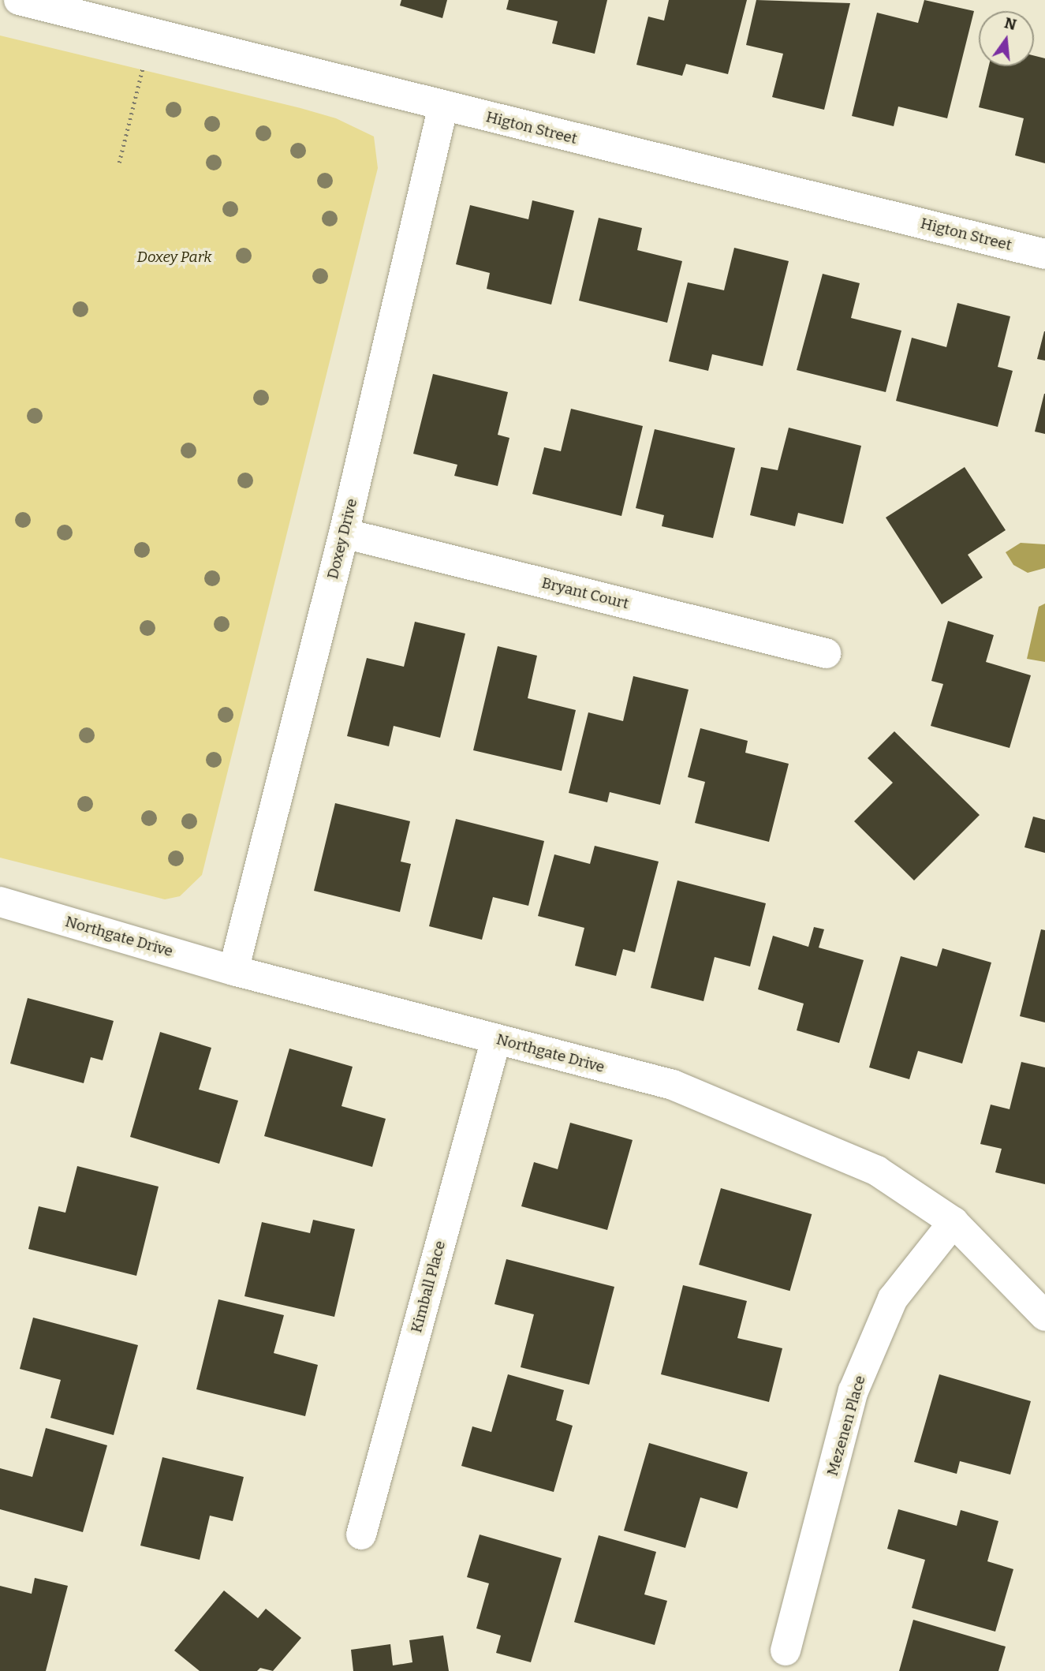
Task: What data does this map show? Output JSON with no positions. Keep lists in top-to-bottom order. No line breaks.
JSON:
{"streets":{"street":["Higton Street","Doxey Drive","Bryant Court","Northgate Drive","Kimball Place","Mezenen Place"]},"crossings":[["Higton Street","Doxey Drive"],["Doxey Drive","Bryant Court"],["Doxey Drive","Northgate Drive"],["Northgate Drive","Kimball Place"],["Northgate Drive","Mezenen Place"]],"parks":["Doxey Park"],"north":"top"}
